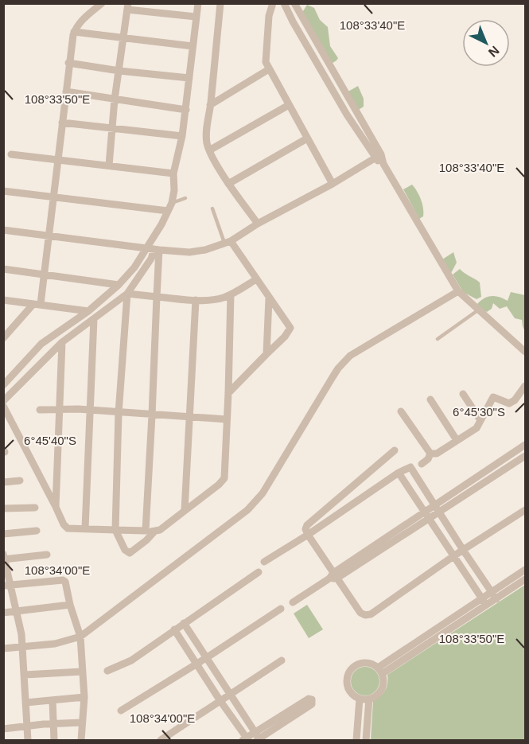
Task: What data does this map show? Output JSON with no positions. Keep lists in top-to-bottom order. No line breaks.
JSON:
{"north":"bottom right","coordinates":["108°33'40\"E","108°33'50\"E","6°45'30\"S","6°45'40\"S","108°34'00\"E"]}
